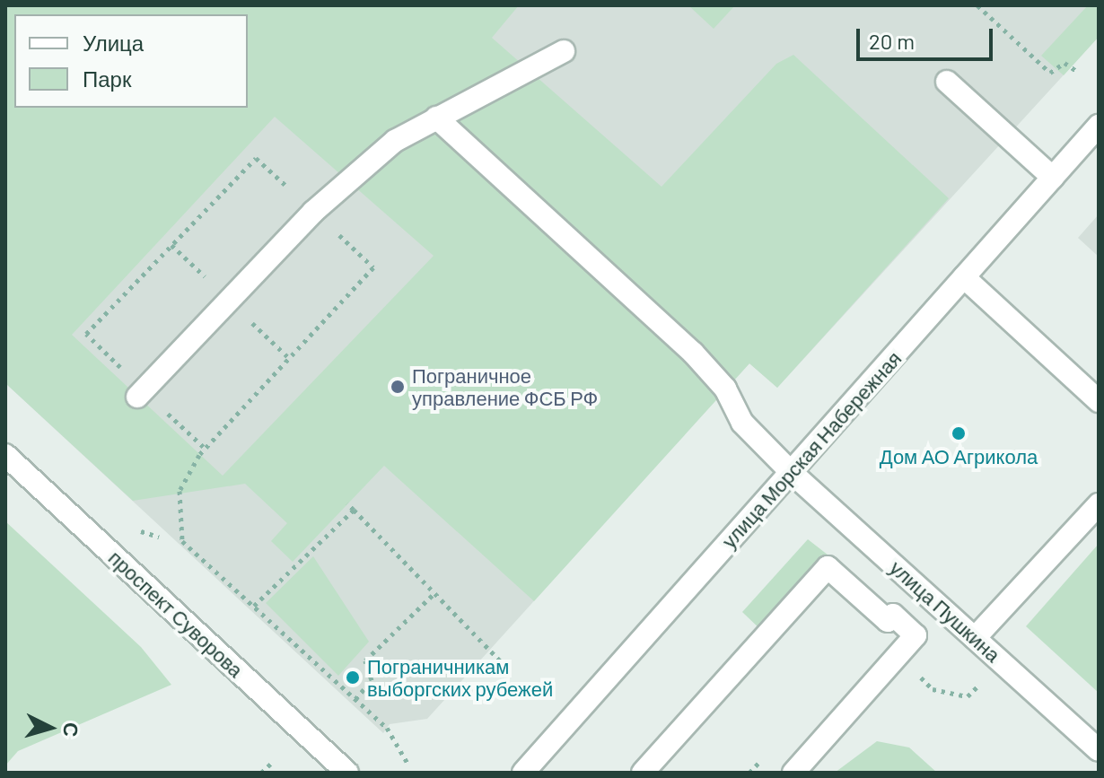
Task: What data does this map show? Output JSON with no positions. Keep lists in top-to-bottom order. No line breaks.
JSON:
{"streets":{"street":["улица Морская Набережная","улица Пушкина","проспект Суворова"]},"crossings":[["улица Морская Набережная","улица Пушкина"]],"places":["Пограничное управление ФСБ РФ","Дом АО Агрикола","Пограничникам выборгских рубежей"],"legend":["Улица","Парк"],"scale_bar":"20 m","north":"right"}
